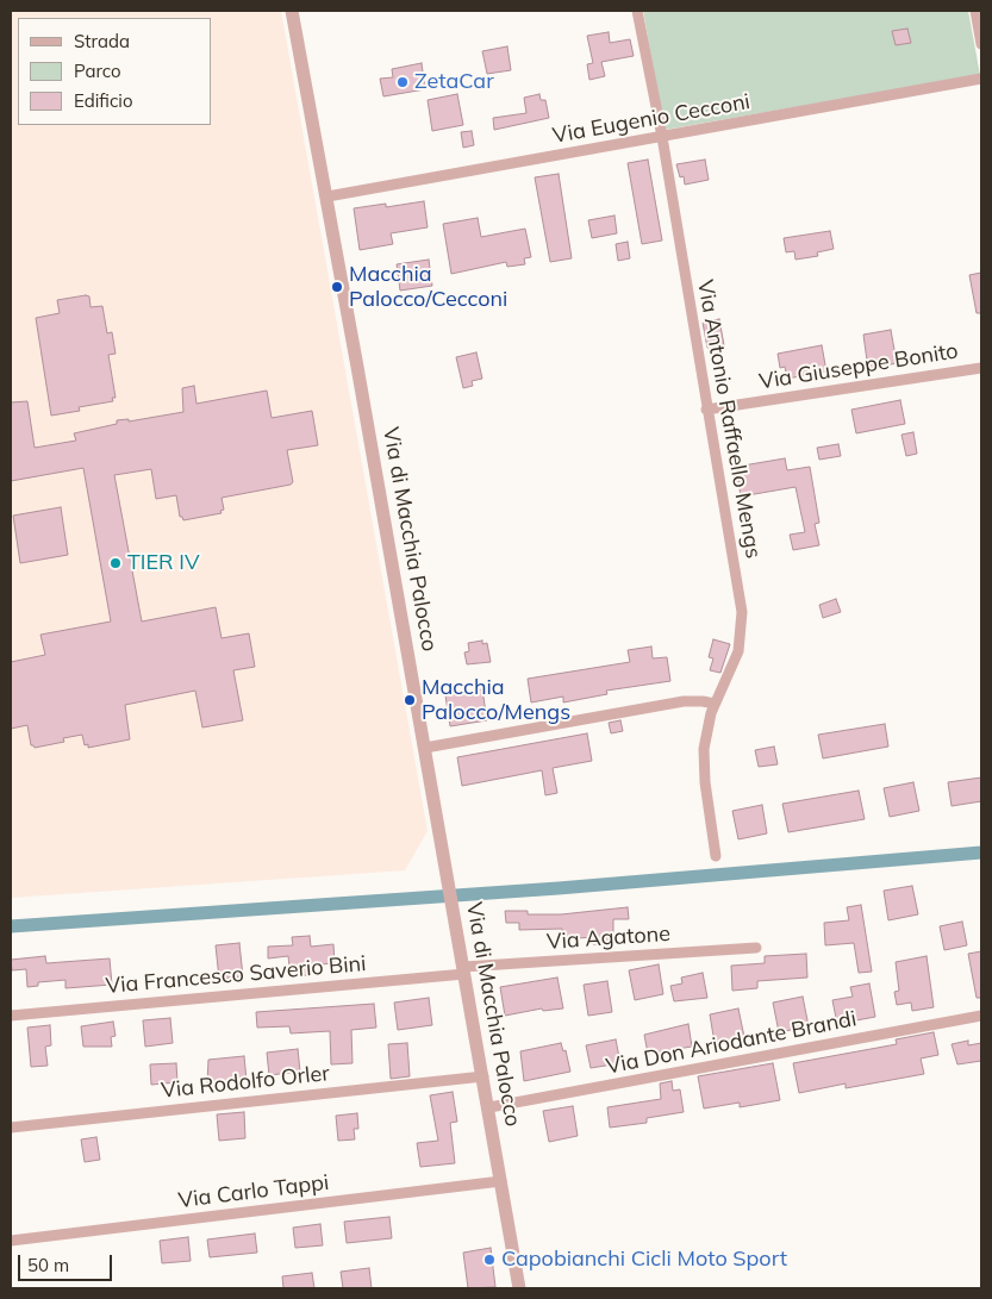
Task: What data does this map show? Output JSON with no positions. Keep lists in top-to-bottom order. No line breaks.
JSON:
{"streets":{"street":["Via Eugenio Cecconi","Via Giuseppe Bonito","Via Antonio Raffaello Mengs","Via di Macchia Palocco","Via Agatone","Via Francesco Saverio Bini","Via Don Ariodante Brandi","Via Rodolfo Orler","Via Carlo Tappi"]},"crossings":[["Via Eugenio Cecconi","Via Antonio Raffaello Mengs"],["Via Eugenio Cecconi","Via di Macchia Palocco"],["Via Giuseppe Bonito","Via Antonio Raffaello Mengs"],["Via di Macchia Palocco","Via Agatone"],["Via di Macchia Palocco","Via Francesco Saverio Bini"],["Via di Macchia Palocco","Via Don Ariodante Brandi"],["Via di Macchia Palocco","Via Rodolfo Orler"],["Via di Macchia Palocco","Via Carlo Tappi"],["Via Agatone","Via Francesco Saverio Bini"]],"places":["ZetaCar","Macchia Palocco/Cecconi","TIER IV","Macchia Palocco/Mengs","Capobianchi Cicli Moto Sport"],"legend":["Strada","Parco","Edificio"],"scale_bar":"50 m"}
